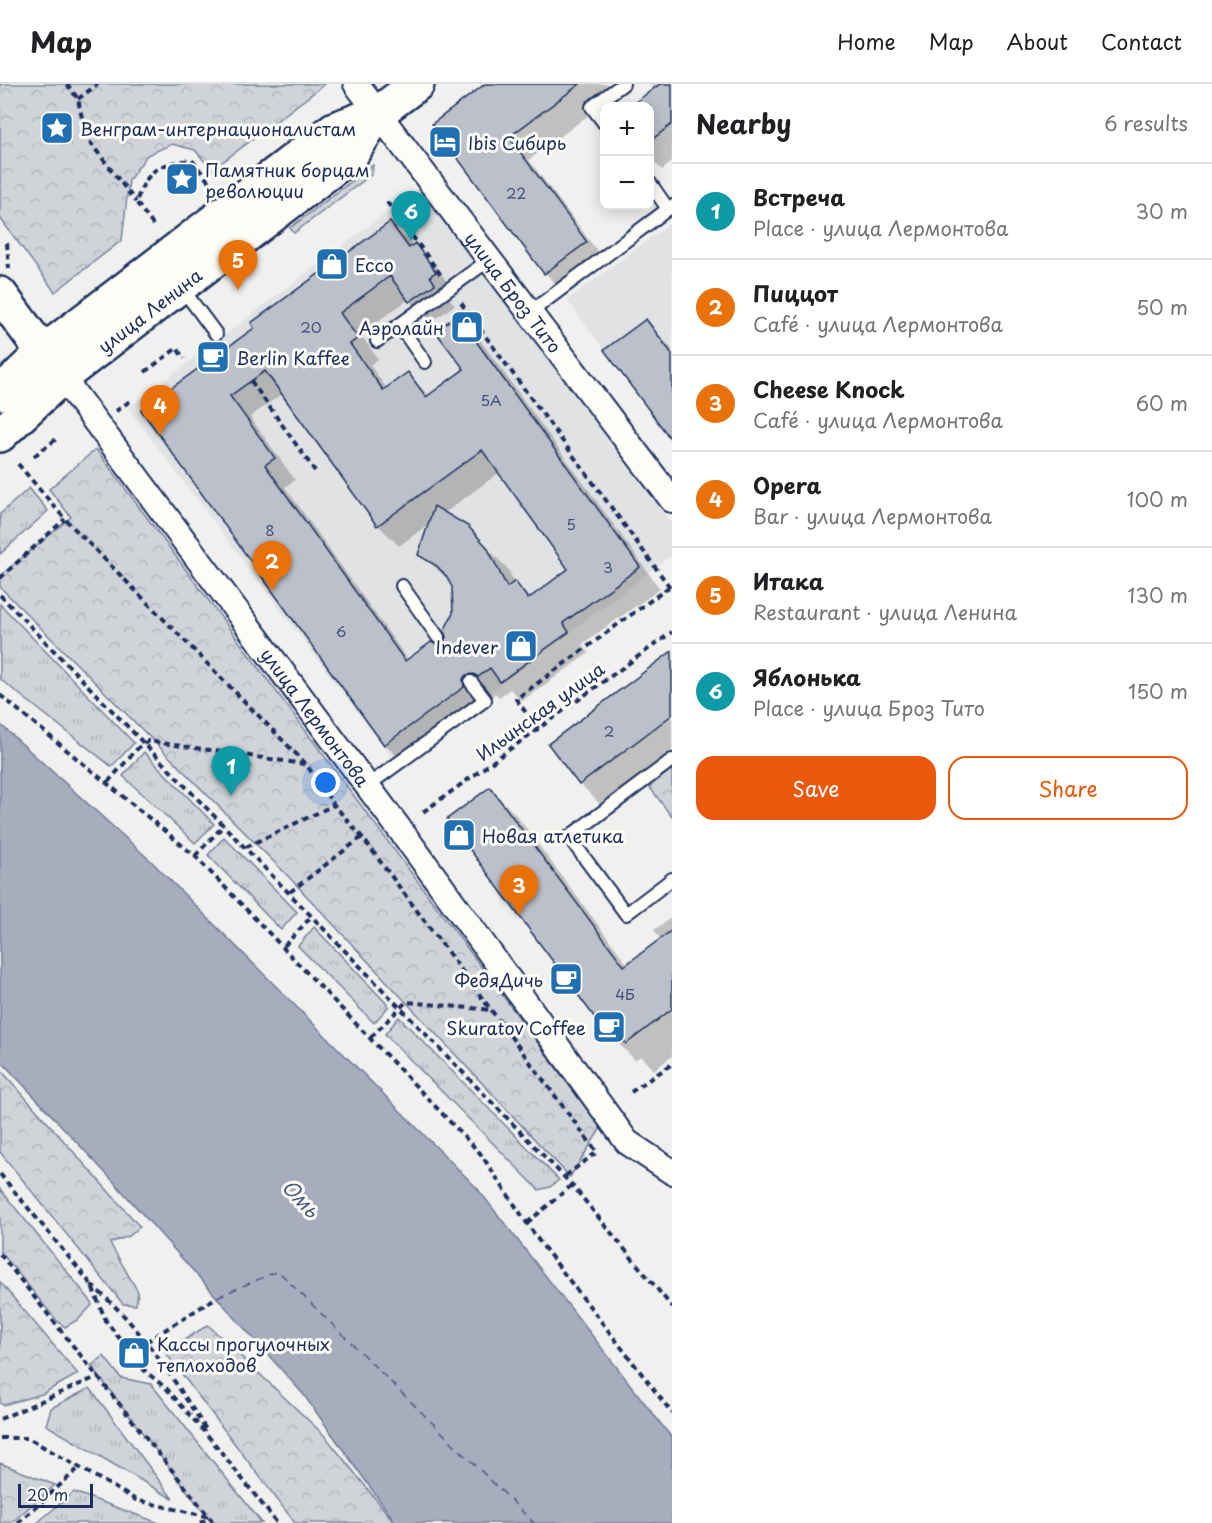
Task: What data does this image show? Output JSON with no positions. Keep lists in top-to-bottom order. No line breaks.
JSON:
{"streets":{"main road":["улица Ленина","улица Лермонтова"],"street":["улица Броз Тито"],"path":["Ильинская улица"]},"crossings":[["улица Броз Тито","улица Ленина"],["улица Ленина","улица Лермонтова"]],"water":["Омь"],"places":{"place":["Венграм-интернационалистам","Памятник борцам революции"],"hotel":["Ibis Сибирь"],"shop":["Ecco","Аэролайн","Indever","Новая атлетика","Кассы прогулочных теплоходов"],"cafe":["Berlin Kaffee","ФедяДичь","Skuratov Coffee"]},"house_numbers":["22","20","5А","5","8","3","6","2","4Б"],"scale_bar":"20 m","page":{"header":"Map","nav":["Home","Map","About","Contact"],"heading":["Nearby","6 results"],"map_buttons":["+","−"],"list":[{"mark":"1","name":"Встреча","note":"Place · улица Лермонтова","value":"30 m"},{"mark":"2","name":"Пиццот","note":"Café · улица Лермонтова","value":"50 m"},{"mark":"3","name":"Cheese Knock","note":"Café · улица Лермонтова","value":"60 m"},{"mark":"4","name":"Opera","note":"Bar · улица Лермонтова","value":"100 m"},{"mark":"5","name":"Итака","note":"Restaurant · улица Ленина","value":"130 m"},{"mark":"6","name":"Яблонька","note":"Place · улица Броз Тито","value":"150 m"}],"pins":["6","5","4","2","1","3"],"buttons":["Save","Share"],"scale":"20 m"}}
